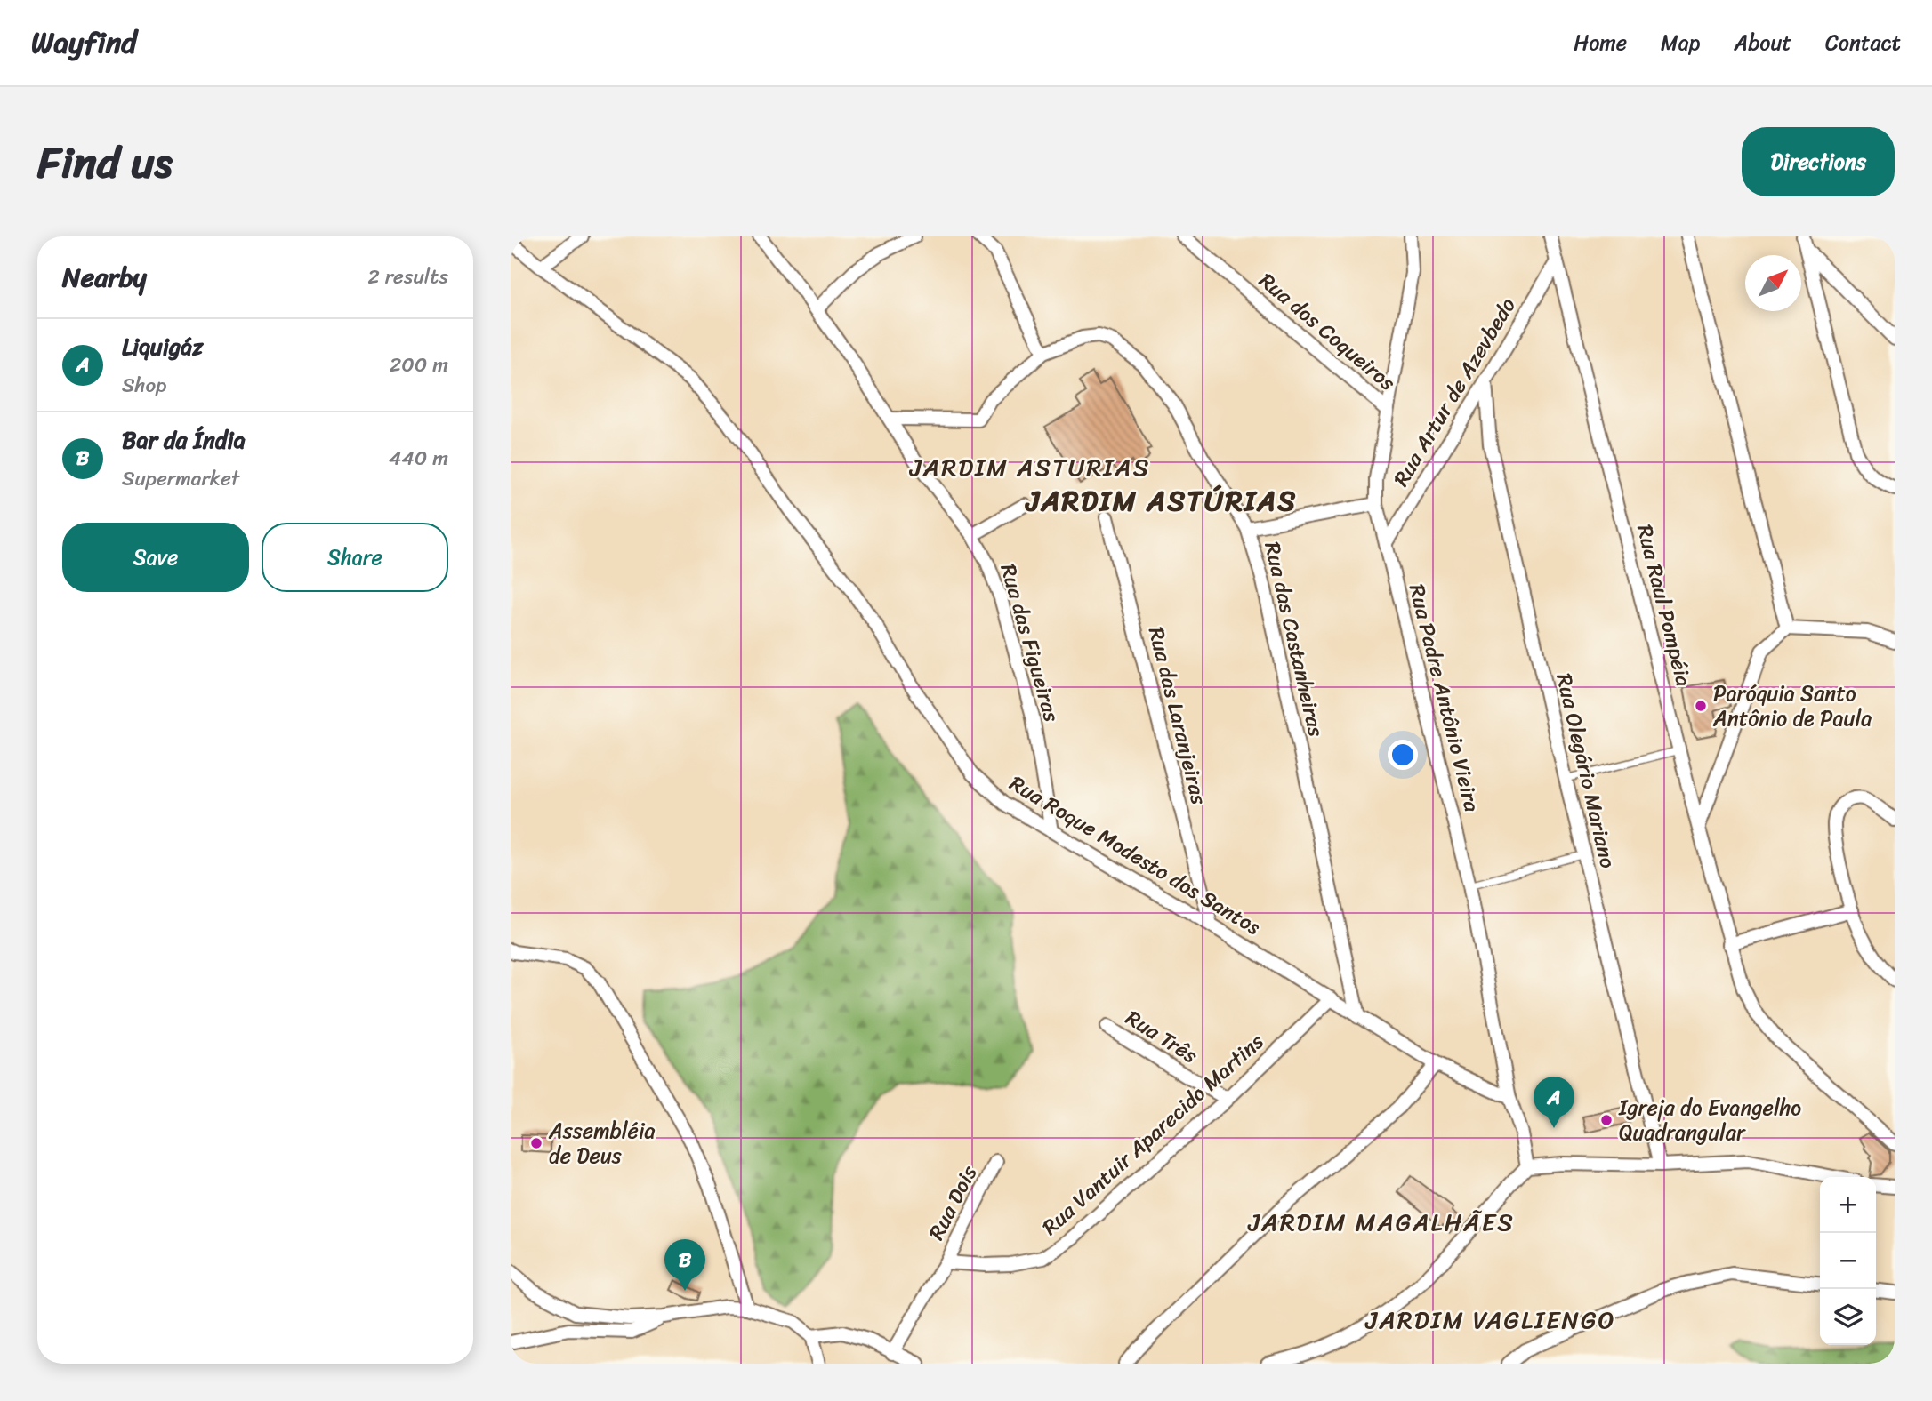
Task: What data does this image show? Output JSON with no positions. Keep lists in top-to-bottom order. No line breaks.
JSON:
{"streets":{"street":["Rua dos Coqueiros","Rua Artur de Azevbedo","Rua Raul Pompéia","Rua das Castanheiras","Rua das Figueiras","Rua Padre Antônio Vieira","Rua das Laranjeiras","Rua Olegário Mariano","Rua Roque Modesto dos Santos","Rua Três","Rua Vantuir Aparecido Martins","Rua Dois"]},"crossings":[["Rua dos Coqueiros","Rua Padre Antônio Vieira"],["Rua Artur de Azevbedo","Rua Raul Pompéia"],["Rua Artur de Azevbedo","Rua Padre Antônio Vieira"],["Rua Artur de Azevbedo","Rua Olegário Mariano"],["Rua das Castanheiras","Rua das Figueiras"],["Rua das Castanheiras","Rua Roque Modesto dos Santos"],["Rua das Figueiras","Rua Roque Modesto dos Santos"],["Rua Padre Antônio Vieira","Rua Roque Modesto dos Santos"],["Rua das Laranjeiras","Rua Roque Modesto dos Santos"],["Rua Roque Modesto dos Santos","Rua Vantuir Aparecido Martins"],["Rua Três","Rua Vantuir Aparecido Martins"],["Rua Vantuir Aparecido Martins","Rua Dois"]],"districts":["JARDIM ASTURIAS","JARDIM ASTÚRIAS","JARDIM MAGALHÃES","JARDIM VAGLIENGO"],"places":["Paróquia Santo Antônio de Paula","Igreja do Evangelho Quadrangular","Assembléia de Deus"],"north":"top right","page":{"header":"Wayfind","nav":["Home","Map","About","Contact"],"title":"Find us","buttons":["Directions",["Save","Share"]],"heading":["Nearby","2 results"],"list":[{"mark":"A","name":"Liquigáz","note":"Shop","value":"200 m"},{"mark":"B","name":"Bar da Índia","note":"Supermarket","value":"440 m"}],"pins":["A","B"],"map_buttons":["+","−"]}}
